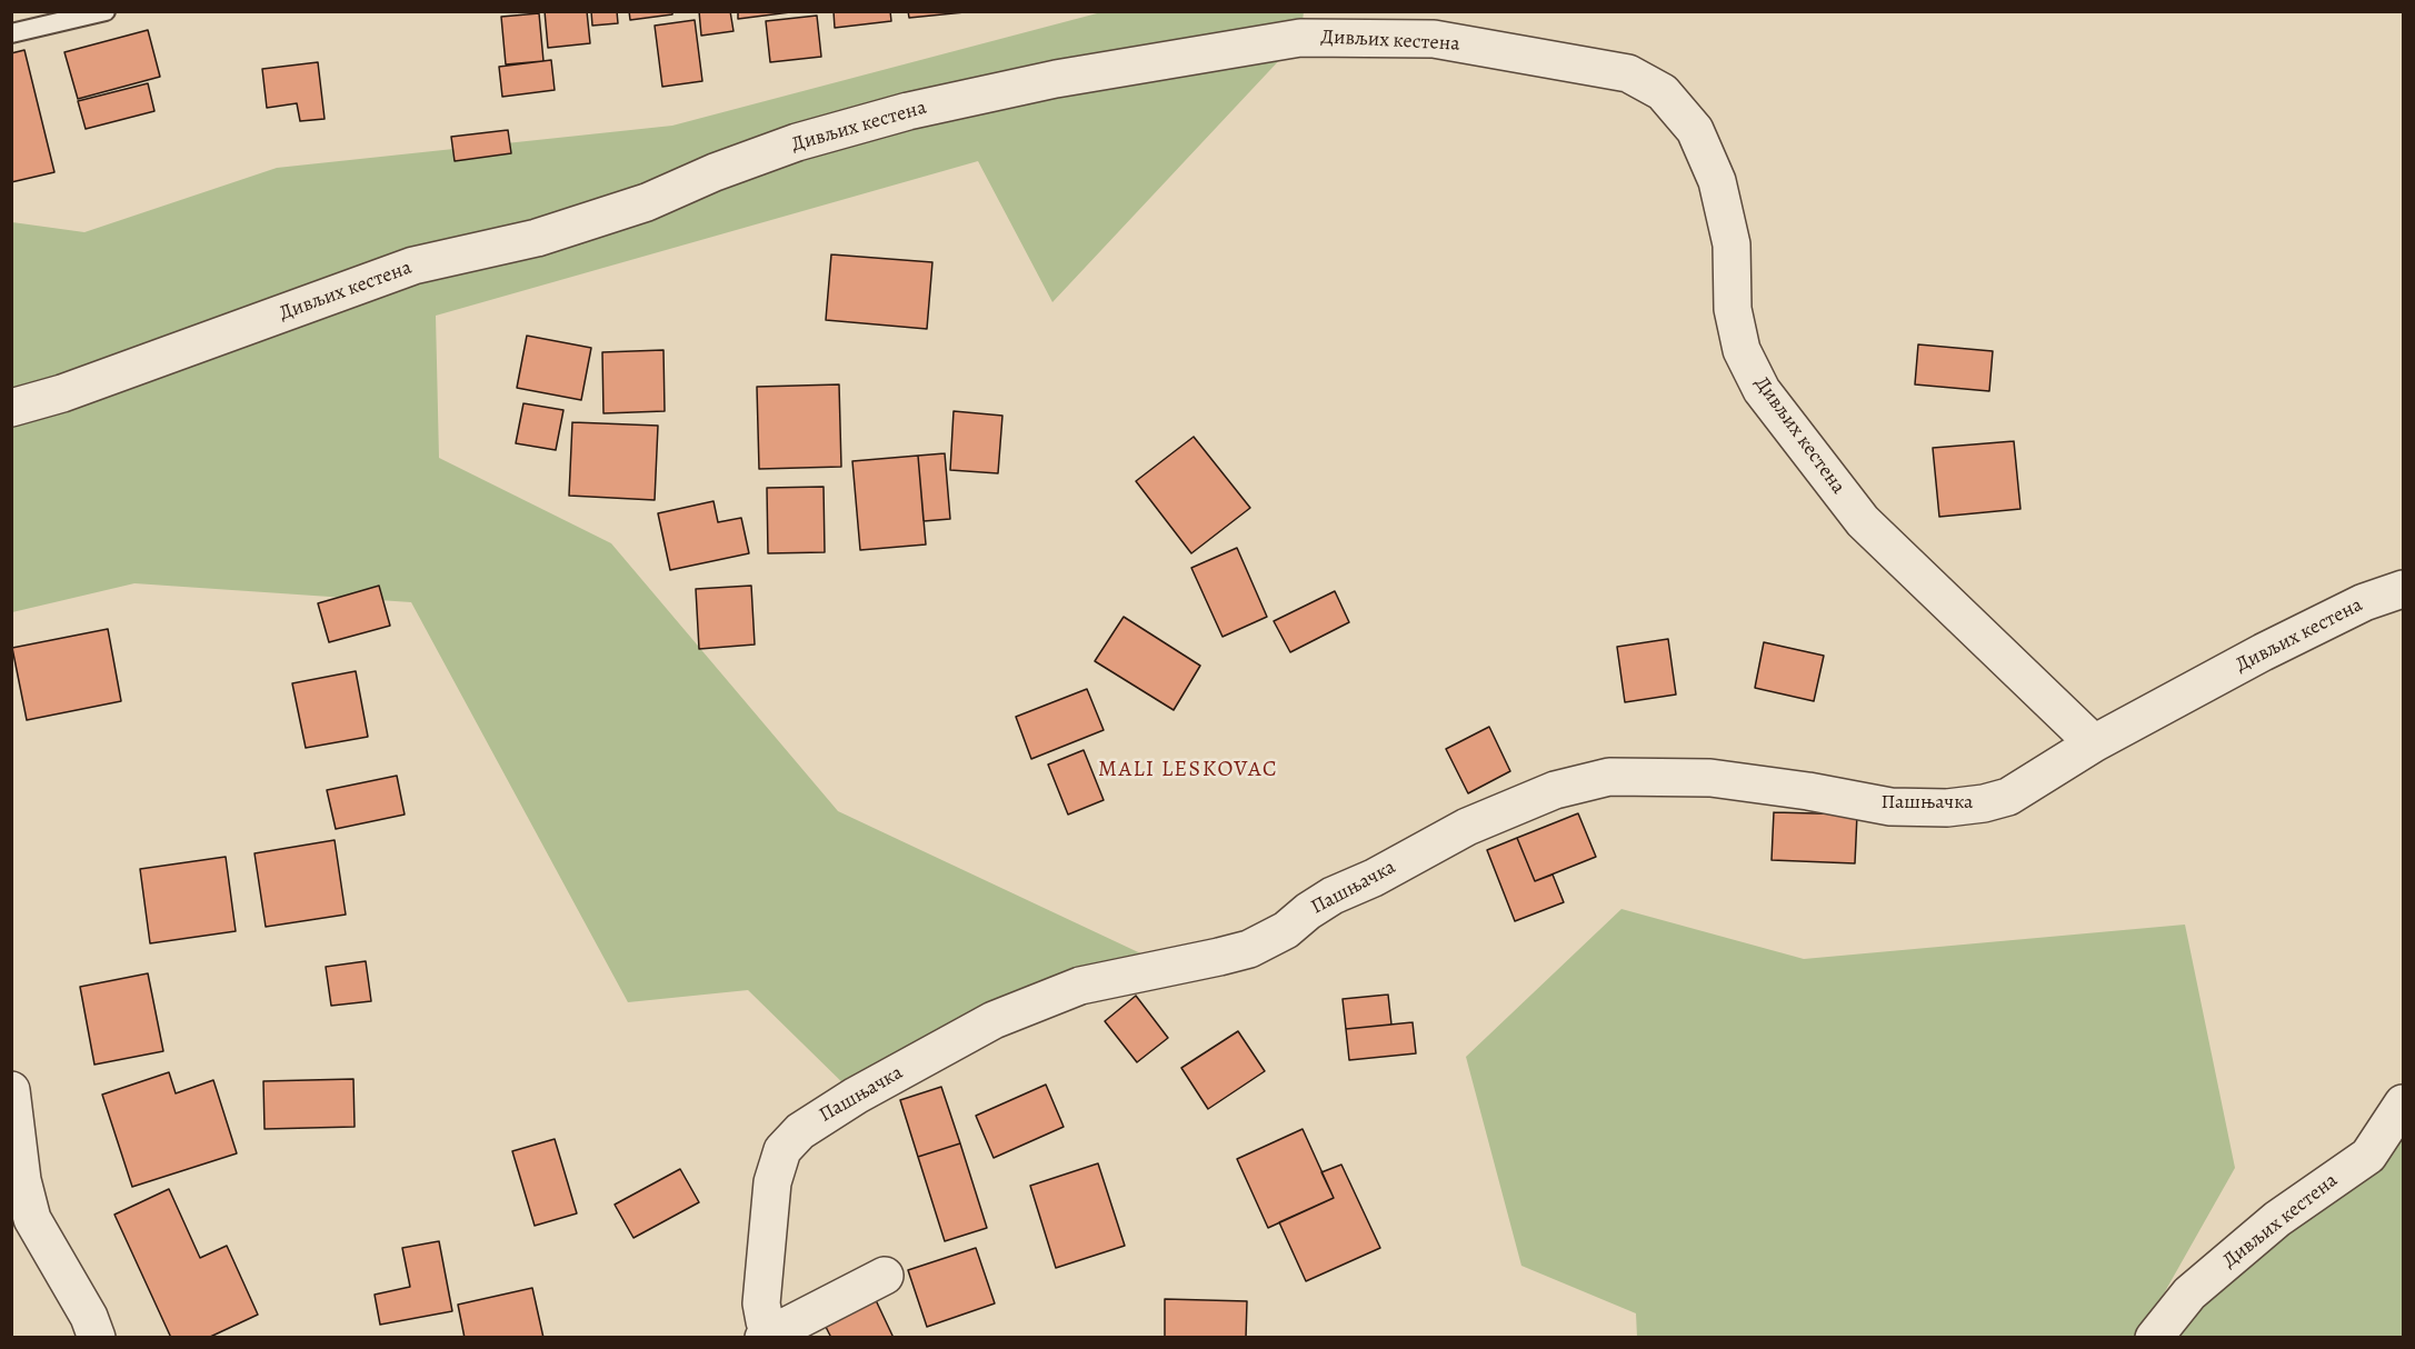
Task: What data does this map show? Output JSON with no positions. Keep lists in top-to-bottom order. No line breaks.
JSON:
{"streets":{"street":["Дивљих кестена","Пашњачка"]},"crossings":[["Дивљих кестена","Пашњачка"]],"districts":["MALI LESKOVAC"]}
